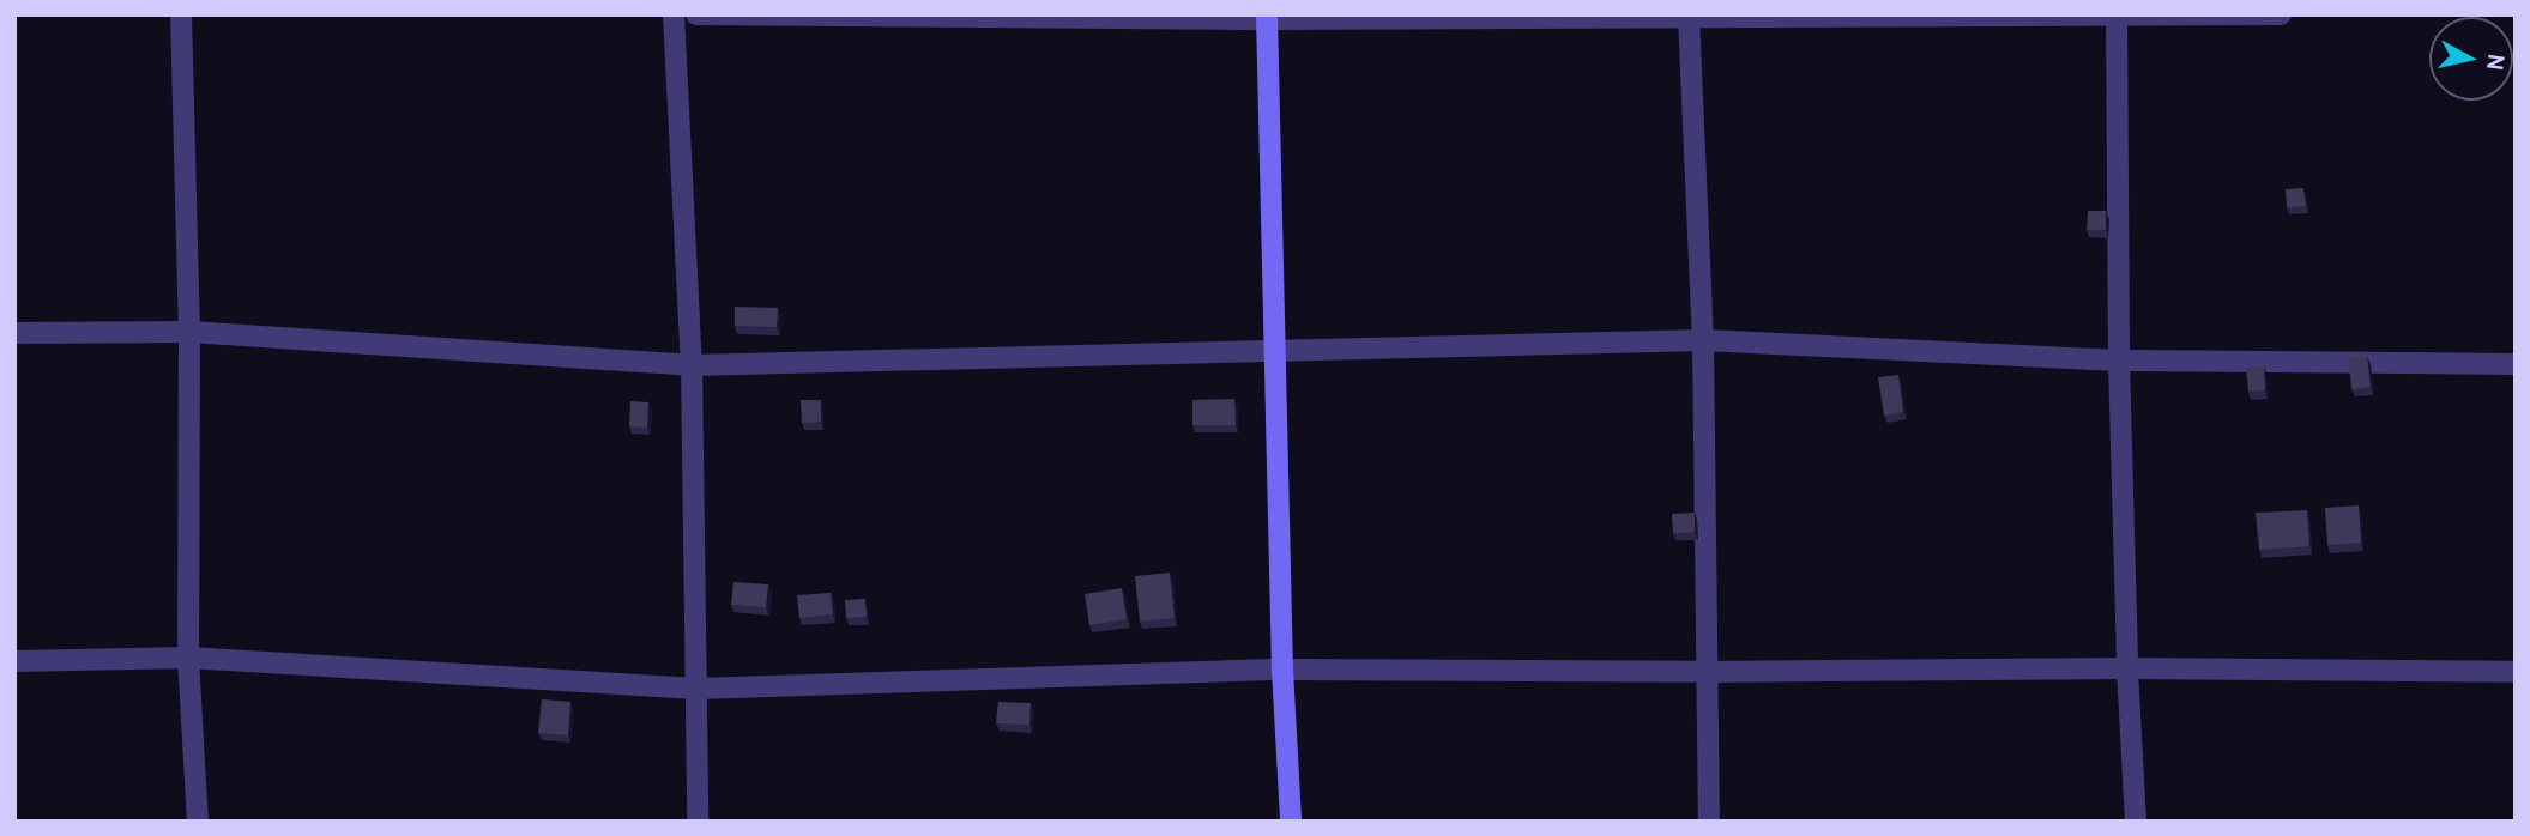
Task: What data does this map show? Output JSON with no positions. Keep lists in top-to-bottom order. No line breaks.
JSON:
{"north":"right"}
